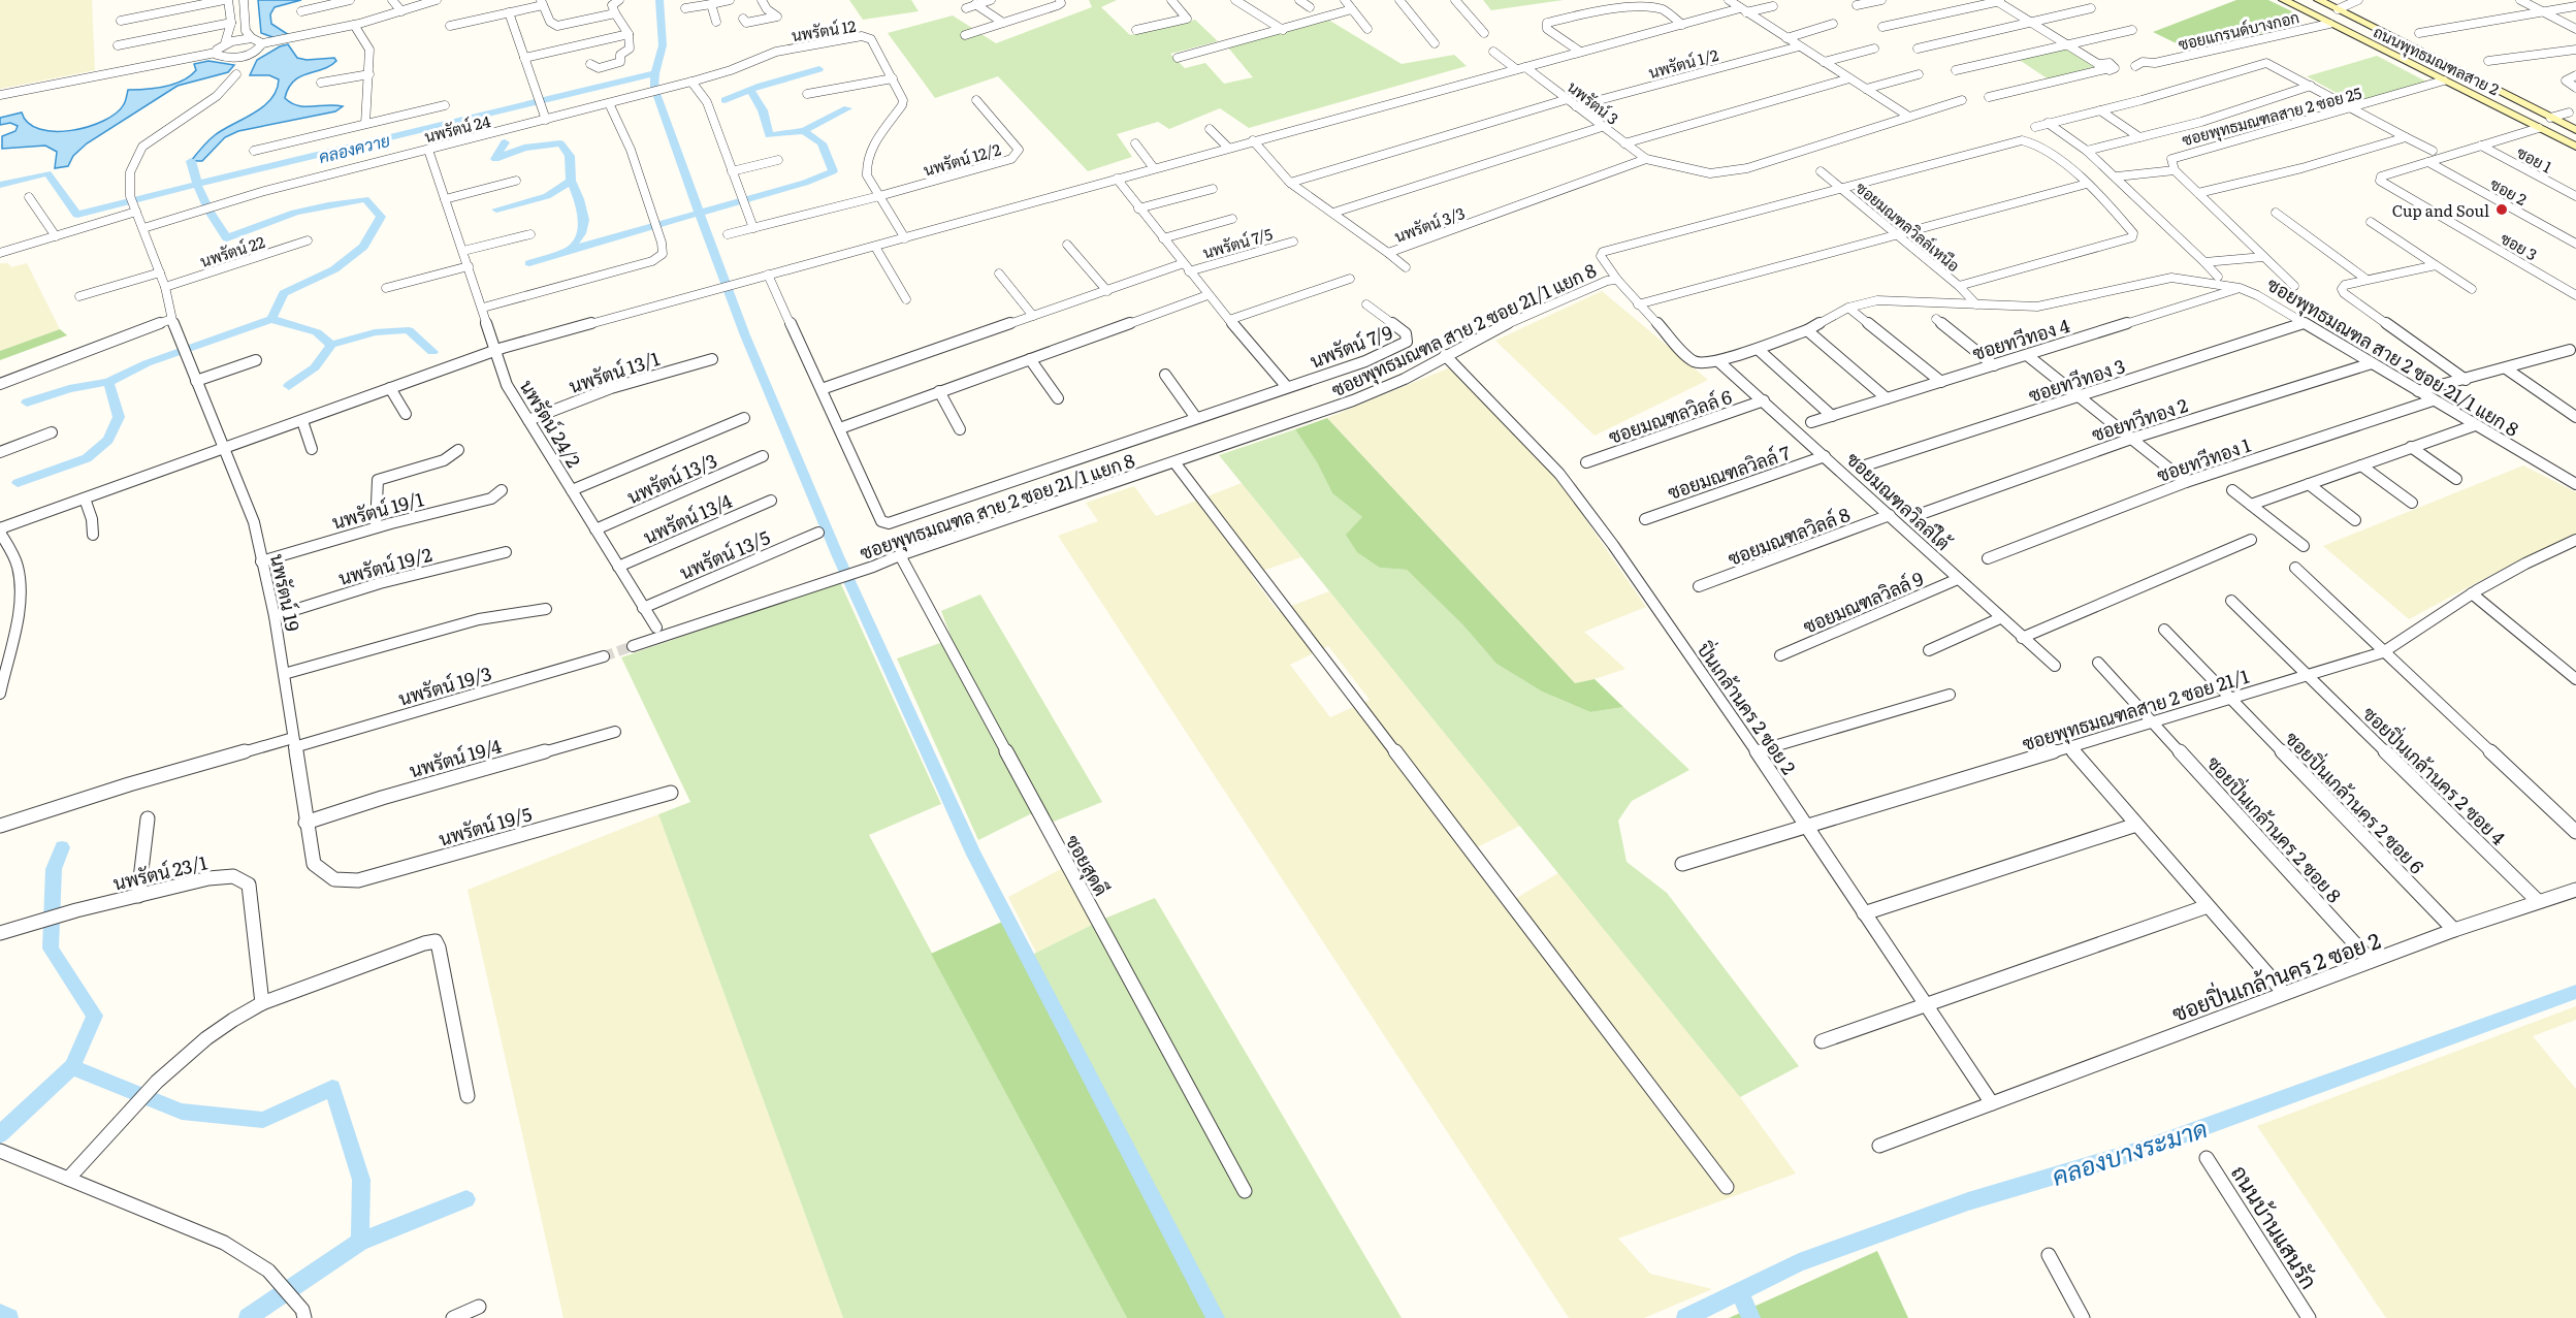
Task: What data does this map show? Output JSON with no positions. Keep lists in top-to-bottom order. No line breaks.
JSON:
{"streets":{"main road":["ถนนพุทธมณฑลสาย 2"],"street":["นพรัตน์ 12","ซอยแกรนด์บางกอก","นพรัตน์ 1/2","นพรัตน์ 3","ซอยพุทธมณฑลสาย 2 ซอย 25","นพรัตน์ 24","นพรัตน์ 12/2","ซอย 1","ซอย 2","นพรัตน์ 3/3","ซอยมณฑลวิลล์เหนือ","นพรัตน์ 7/5","ซอย 3","นพรัตน์ 22","ซอยพุทธมณฑล สาย 2 ซอย 21/1 แยก 8","ซอยทวีทอง 4","นพรัตน์ 7/9","นพรัตน์ 13/1","ซอยทวีทอง 3","ซอยมณฑลวิลล์ 6","ซอยทวีทอง 2","นพรัตน์ 24/2","ซอยทวีทอง 1","ซอยมณฑลวิลล์ 7","นพรัตน์ 13/3","ซอยมณฑลวิลล์ใต้","นพรัตน์ 19/1","นพรัตน์ 13/4","ซอยมณฑลวิลล์ 8","นพรัตน์ 13/5","นพรัตน์ 19/2","นพรัตน์ 19","ซอยมณฑลวิลล์ 9","นพรัตน์ 19/3","ปิ่นเกล้านคร 2 ซอย 2","ซอยพุทธมณฑลสาย 2 ซอย 21/1","นพรัตน์ 19/4","ซอยปิ่นเกล้านคร 2 ซอย 4","ซอยปิ่นเกล้านคร 2 ซอย 6","นพรัตน์ 19/5","ซอยปิ่นเกล้านคร 2 ซอย 8","ซอยสุดดี","นพรัตน์ 23/1","ซอยปิ่นเกล้านคร 2 ซอย 2","ถนนบ้านแสนรัก"]},"crossings":[["นพรัตน์ 12","นพรัตน์ 24"],["นพรัตน์ 12","นพรัตน์ 12/2"],["ซอยแกรนด์บางกอก","ถนนพุทธมณฑลสาย 2"],["ถนนพุทธมณฑลสาย 2","ซอยพุทธมณฑลสาย 2 ซอย 25"],["นพรัตน์ 1/2","นพรัตน์ 3"],["นพรัตน์ 3","นพรัตน์ 3/3"],["นพรัตน์ 24","นพรัตน์ 24/2"],["นพรัตน์ 24","นพรัตน์ 19"],["ซอย 2","ซอย 3"],["ซอยมณฑลวิลล์เหนือ","ซอยพุทธมณฑล สาย 2 ซอย 21/1 แยก 8"],["นพรัตน์ 22","นพรัตน์ 19"],["ซอยพุทธมณฑล สาย 2 ซอย 21/1 แยก 8","ซอยทวีทอง 4"],["ซอยพุทธมณฑล สาย 2 ซอย 21/1 แยก 8","ซอยทวีทอง 3"],["ซอยพุทธมณฑล สาย 2 ซอย 21/1 แยก 8","ซอยทวีทอง 2"],["ซอยพุทธมณฑล สาย 2 ซอย 21/1 แยก 8","ซอยทวีทอง 1"],["ซอยพุทธมณฑล สาย 2 ซอย 21/1 แยก 8","ซอยมณฑลวิลล์ใต้"],["ซอยพุทธมณฑล สาย 2 ซอย 21/1 แยก 8","ปิ่นเกล้านคร 2 ซอย 2"],["ซอยพุทธมณฑล สาย 2 ซอย 21/1 แยก 8","ซอยสุดดี"],["นพรัตน์ 13/1","นพรัตน์ 24/2"],["ซอยมณฑลวิลล์ 6","ซอยมณฑลวิลล์ใต้"],["นพรัตน์ 24/2","นพรัตน์ 13/3"],["นพรัตน์ 24/2","นพรัตน์ 13/4"],["นพรัตน์ 24/2","นพรัตน์ 13/5"],["ซอยมณฑลวิลล์ 7","ซอยมณฑลวิลล์ใต้"],["ซอยมณฑลวิลล์ใต้","ซอยมณฑลวิลล์ 8"],["ซอยมณฑลวิลล์ใต้","ซอยมณฑลวิลล์ 9"],["นพรัตน์ 19/1","นพรัตน์ 19"],["นพรัตน์ 19/2","นพรัตน์ 19"],["นพรัตน์ 19","นพรัตน์ 19/3"],["นพรัตน์ 19","นพรัตน์ 19/4"],["นพรัตน์ 19","นพรัตน์ 19/5"],["ปิ่นเกล้านคร 2 ซอย 2","ซอยพุทธมณฑลสาย 2 ซอย 21/1"],["ปิ่นเกล้านคร 2 ซอย 2","ซอยปิ่นเกล้านคร 2 ซอย 2"],["ซอยพุทธมณฑลสาย 2 ซอย 21/1","ซอยปิ่นเกล้านคร 2 ซอย 4"],["ซอยพุทธมณฑลสาย 2 ซอย 21/1","ซอยปิ่นเกล้านคร 2 ซอย 6"],["ซอยพุทธมณฑลสาย 2 ซอย 21/1","ซอยปิ่นเกล้านคร 2 ซอย 8"],["ซอยปิ่นเกล้านคร 2 ซอย 4","ซอยปิ่นเกล้านคร 2 ซอย 2"],["ซอยปิ่นเกล้านคร 2 ซอย 6","ซอยปิ่นเกล้านคร 2 ซอย 2"],["ซอยปิ่นเกล้านคร 2 ซอย 8","ซอยปิ่นเกล้านคร 2 ซอย 2"]],"water":["คลองควาย","คลองบางระมาด"],"places":["Cup and Soul"]}
